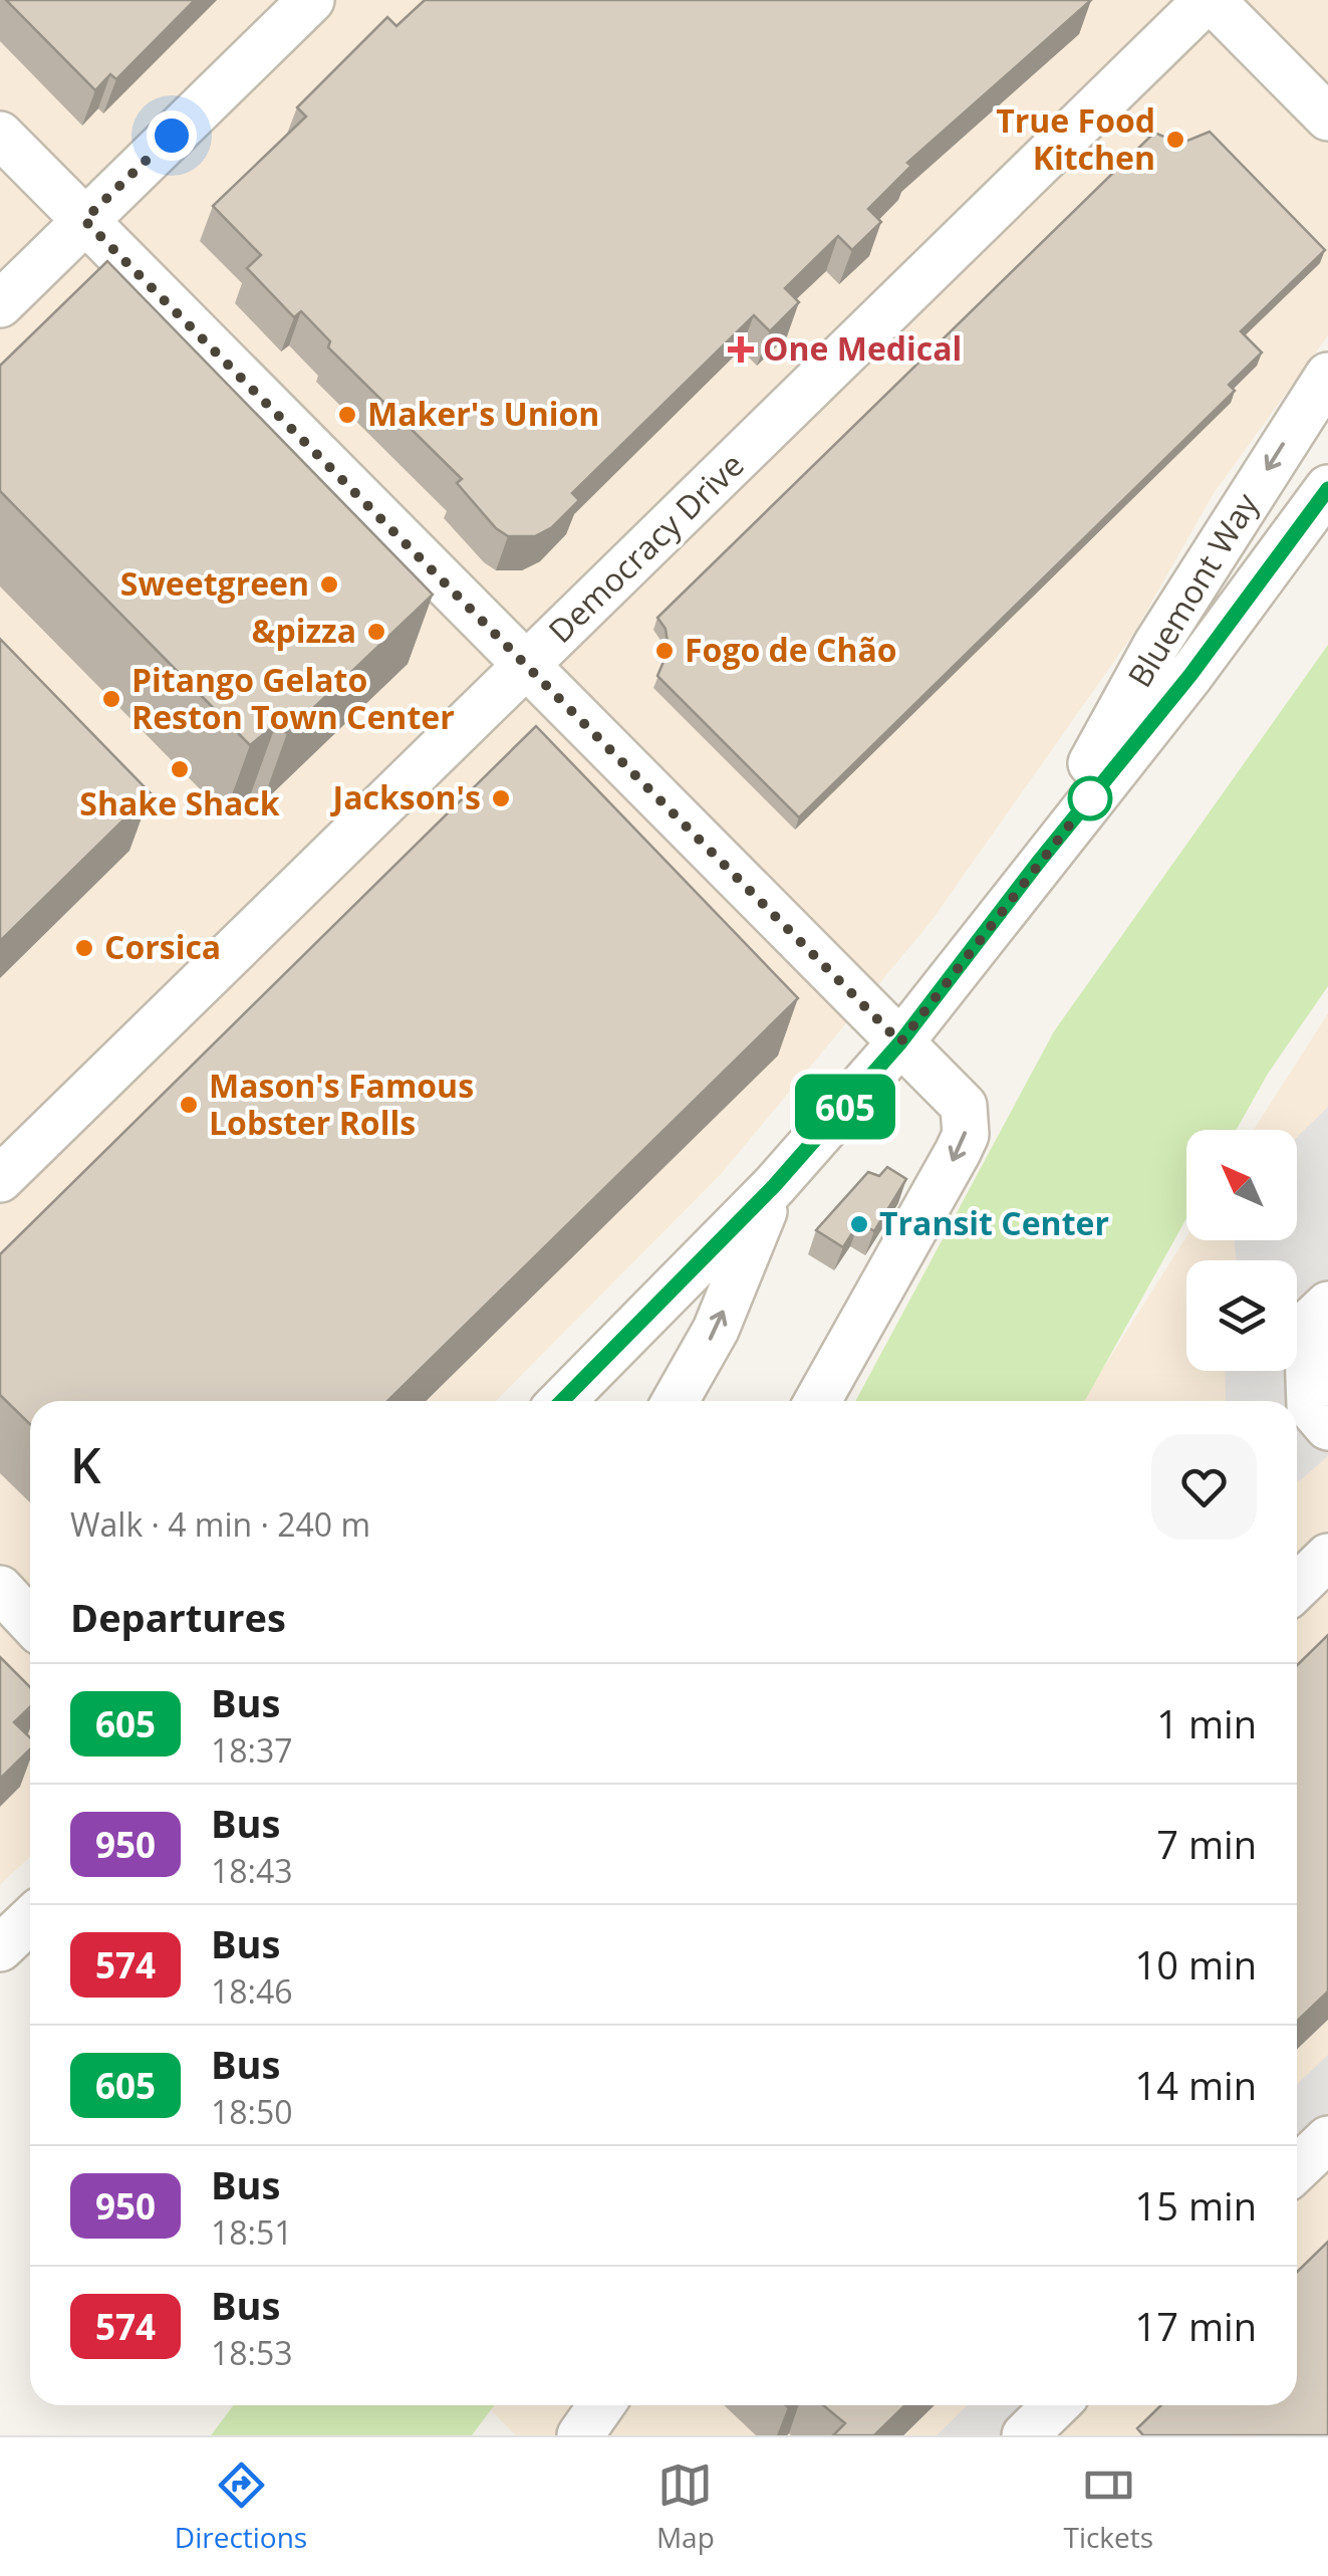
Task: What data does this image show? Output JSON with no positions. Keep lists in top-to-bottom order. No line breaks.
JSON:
{"streets":{"street":["Democracy Drive","Bluemont Way"]},"places":{"other":["True Food Kitchen","Maker's Union","Sweetgreen","&pizza","Fogo de Chão","Pitango Gelato Reston Town Center","Shake Shack","Jackson's","Corsica","Mason's Famous Lobster Rolls","Transit Center"],"health":["One Medical"]},"lines":["bus line 605"],"north":"top left","page":{"on_map":"605","heading":[["K","Walk · 4 min · 240 m"],"Departures"],"list":[{"mark":"605","name":"Bus","note":"18:37","value":"1 min"},{"mark":"950","name":"Bus","note":"18:43","value":"7 min"},{"mark":"574","name":"Bus","note":"18:46","value":"10 min"},{"mark":"605","name":"Bus","note":"18:50","value":"14 min"},{"mark":"950","name":"Bus","note":"18:51","value":"15 min"},{"mark":"574","name":"Bus","note":"18:53","value":"17 min"}],"tabs":["Directions","Map","Tickets"]}}
